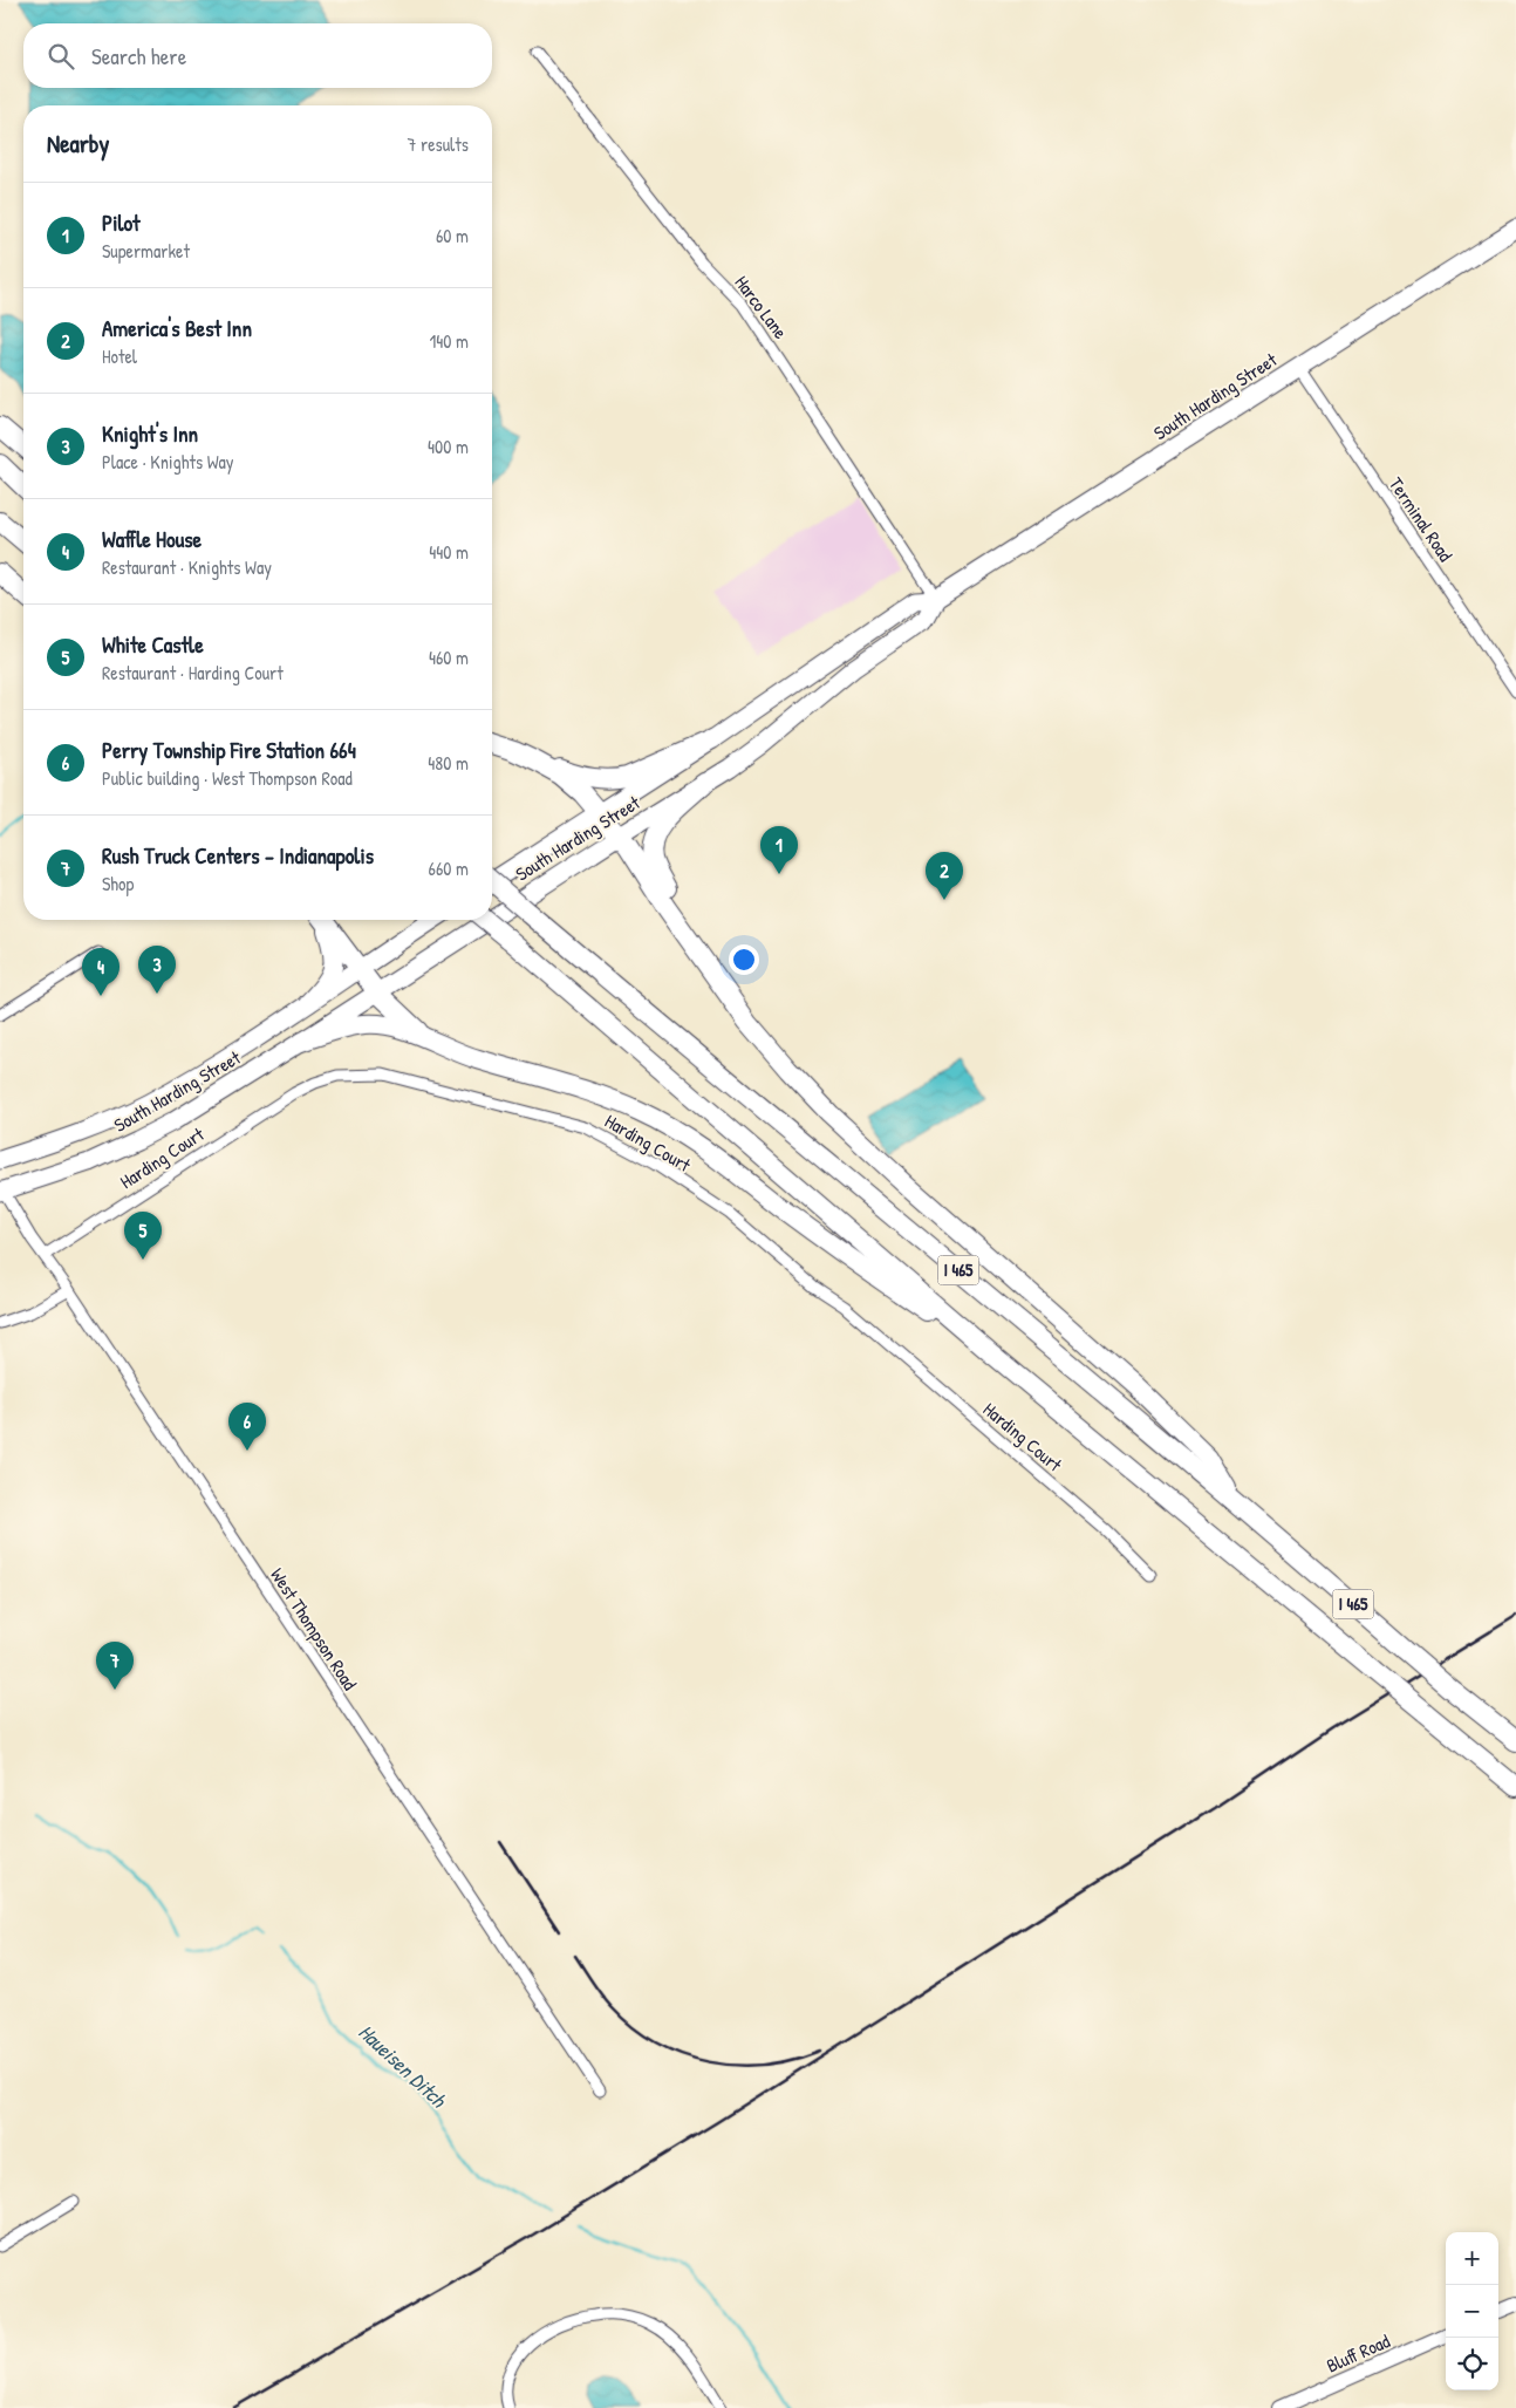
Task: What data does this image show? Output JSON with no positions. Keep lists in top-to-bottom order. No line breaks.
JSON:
{"streets":{"highway":["I 465"],"main road":["South Harding Street","Bluff Road"],"street":["Harco Lane","Terminal Road","Harding Court","West Thompson Road"]},"crossings":[["Harco Lane","South Harding Street"],["South Harding Street","Terminal Road"],["South Harding Street","West Thompson Road"],["Harding Court","West Thompson Road"]],"water":["Haueisen Ditch"],"page":{"search":"Search here","heading":["Nearby","7 results"],"list":[{"mark":"1","name":"Pilot","note":"Supermarket","value":"60 m"},{"mark":"2","name":"America's Best Inn","note":"Hotel","value":"140 m"},{"mark":"3","name":"Knight's Inn","note":"Place · Knights Way","value":"400 m"},{"mark":"4","name":"Waffle House","note":"Restaurant · Knights Way","value":"440 m"},{"mark":"5","name":"White Castle","note":"Restaurant · Harding Court","value":"460 m"},{"mark":"6","name":"Perry Township Fire Station 664","note":"Public building · West Thompson Road","value":"480 m"},{"mark":"7","name":"Rush Truck Centers – Indianapolis","note":"Shop","value":"660 m"}],"pins":["1","2","3","4","5","6","7"],"map_buttons":["+","−"]}}
